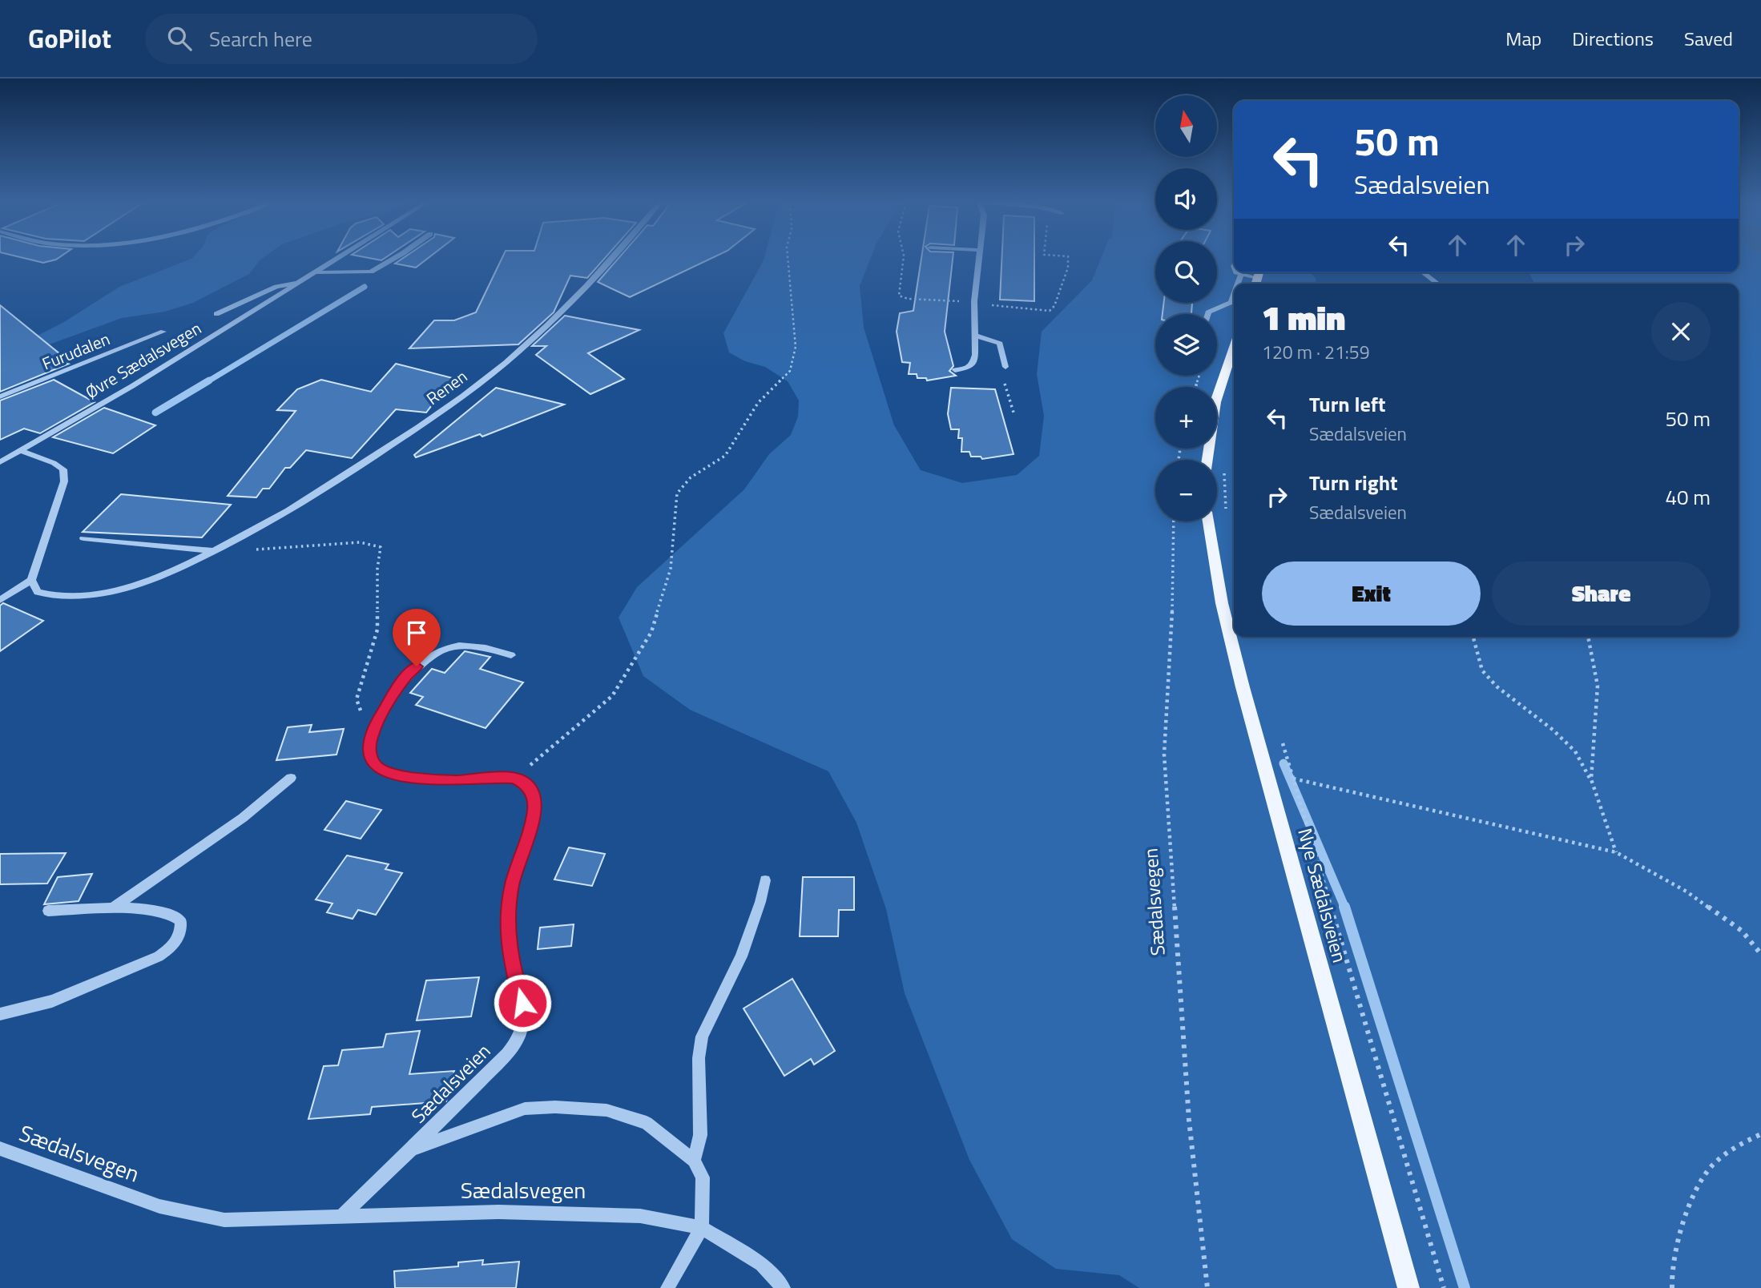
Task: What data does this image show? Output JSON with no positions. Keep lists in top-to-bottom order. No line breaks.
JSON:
{"streets":{"main road":["Nye Sædalsveien"],"street":["Furudalen","Øvre Sædalsvegen","Renen","Sædalsvegen","Sædalsveien"]},"north":"top","page":{"header":"GoPilot","search":"Search here","nav":["Map","Directions","Saved"],"map_buttons":["+","−"],"turn":["50 m","Sædalsveien"],"heading":["1 min","120 m · 21:59"],"list":[{"name":"Turn left","note":"Sædalsveien","value":"50 m"},{"name":"Turn right","note":"Sædalsveien","value":"40 m"}],"buttons":["Exit","Share"]}}
